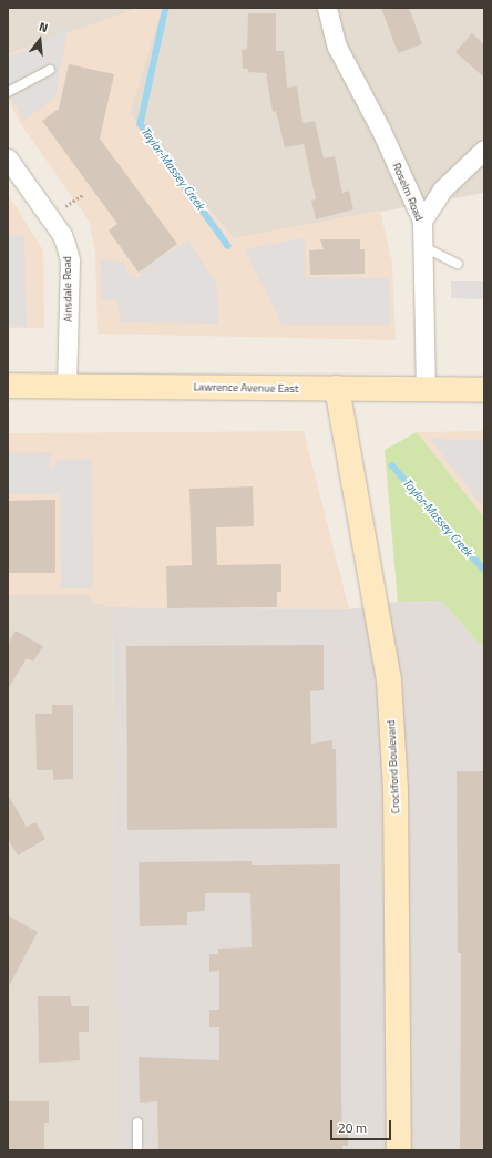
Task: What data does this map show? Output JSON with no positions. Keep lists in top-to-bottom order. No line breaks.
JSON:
{"streets":{"street":["Roselm Road","Ainsdale Road","Lawrence Avenue East","Crockford Boulevard"]},"crossings":[["Roselm Road","Lawrence Avenue East"],["Ainsdale Road","Lawrence Avenue East"],["Lawrence Avenue East","Crockford Boulevard"]],"water":["Taylor-Massey Creek"],"scale_bar":"20 m","north":"top"}
